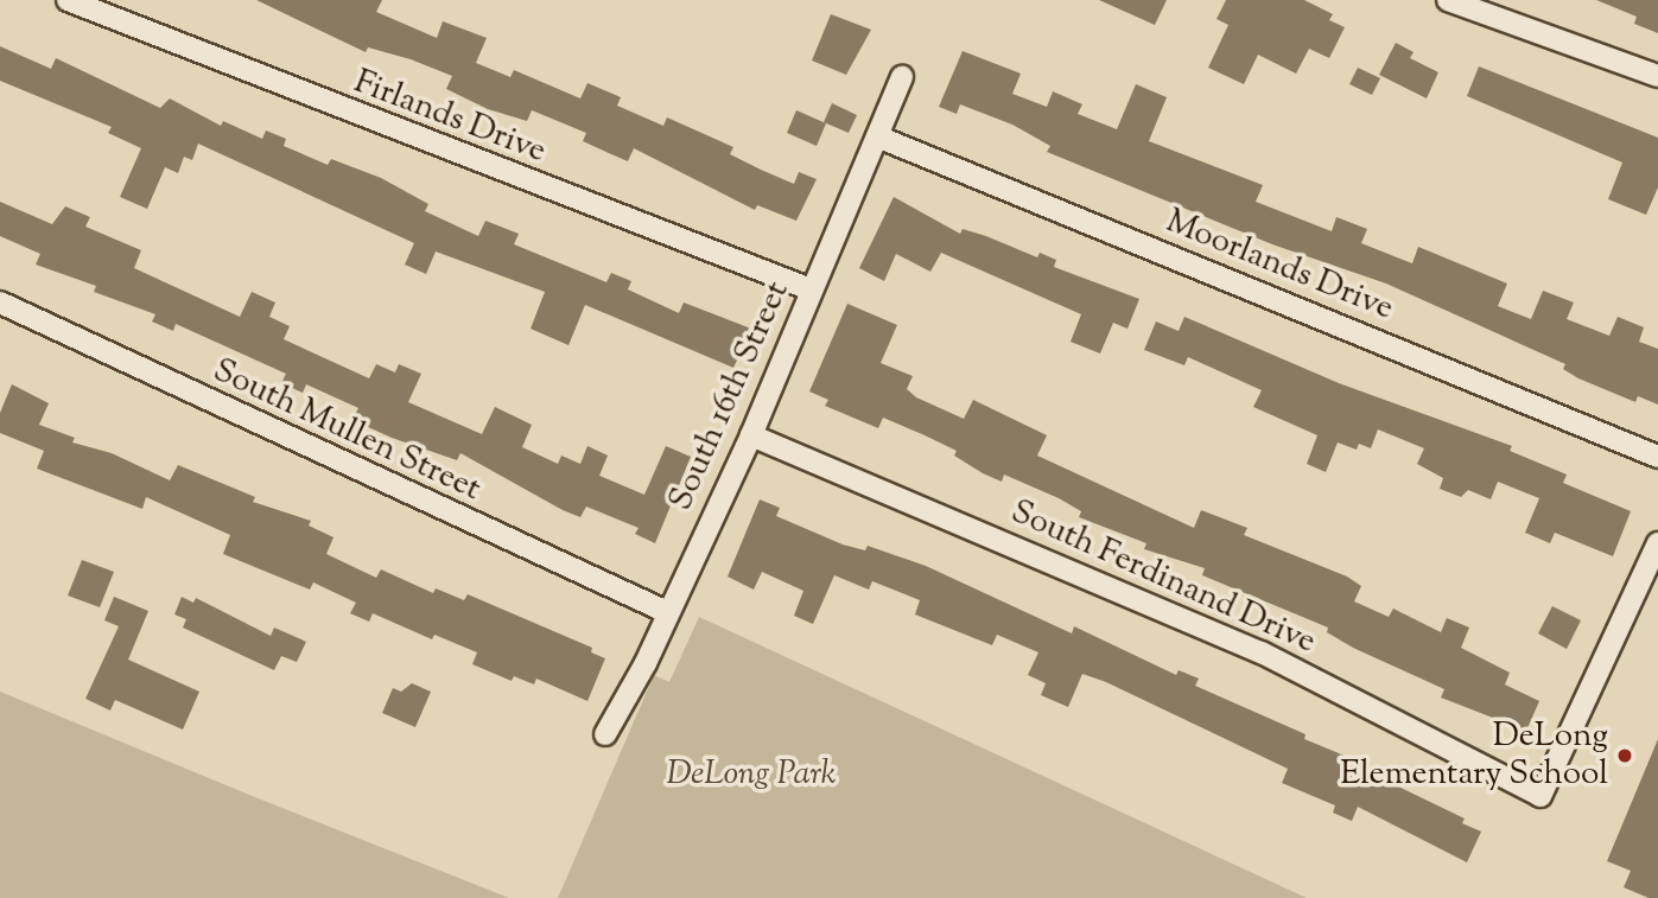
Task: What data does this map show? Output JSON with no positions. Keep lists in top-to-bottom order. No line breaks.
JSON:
{"streets":{"street":["Firlands Drive","Moorlands Drive","South 16th Street","South Mullen Street","South Ferdinand Drive"]},"crossings":[["Firlands Drive","South 16th Street"],["Moorlands Drive","South 16th Street"],["South 16th Street","South Mullen Street"],["South 16th Street","South Ferdinand Drive"]],"parks":["DeLong Park"],"places":["DeLong Elementary School"]}
